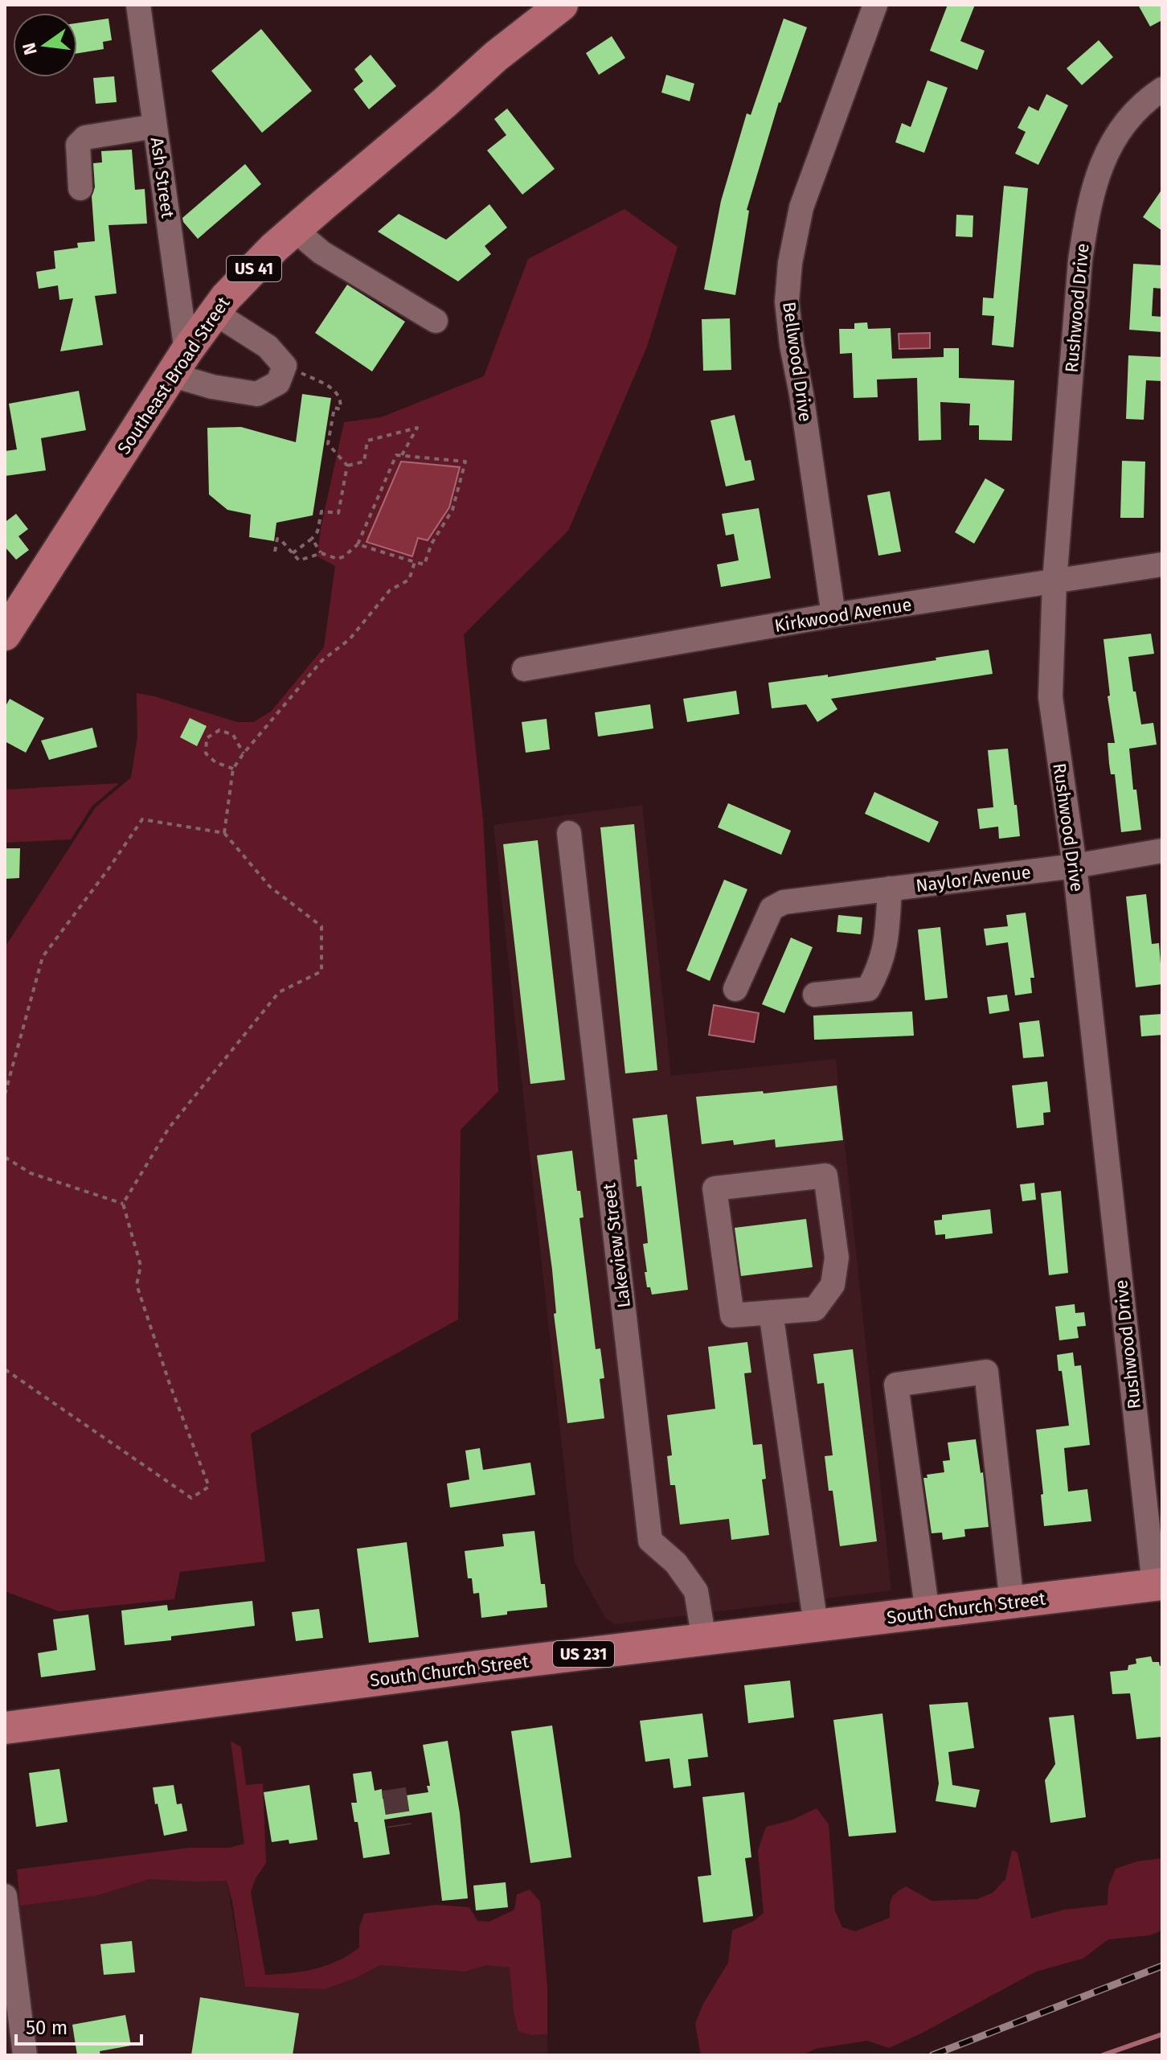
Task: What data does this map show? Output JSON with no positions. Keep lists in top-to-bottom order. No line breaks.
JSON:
{"streets":{"main road":["US 41","Southeast Broad Street","South Church Street","US 231"],"street":["Ash Street","Rushwood Drive","Bellwood Drive","Kirkwood Avenue","Naylor Avenue","Lakeview Street"]},"crossings":[["Ash Street","Southeast Broad Street"],["Rushwood Drive","Kirkwood Avenue"],["Rushwood Drive","Naylor Avenue"],["Rushwood Drive","South Church Street"],["Bellwood Drive","Kirkwood Avenue"],["Lakeview Street","South Church Street"]],"scale_bar":"50 m","north":"left"}
